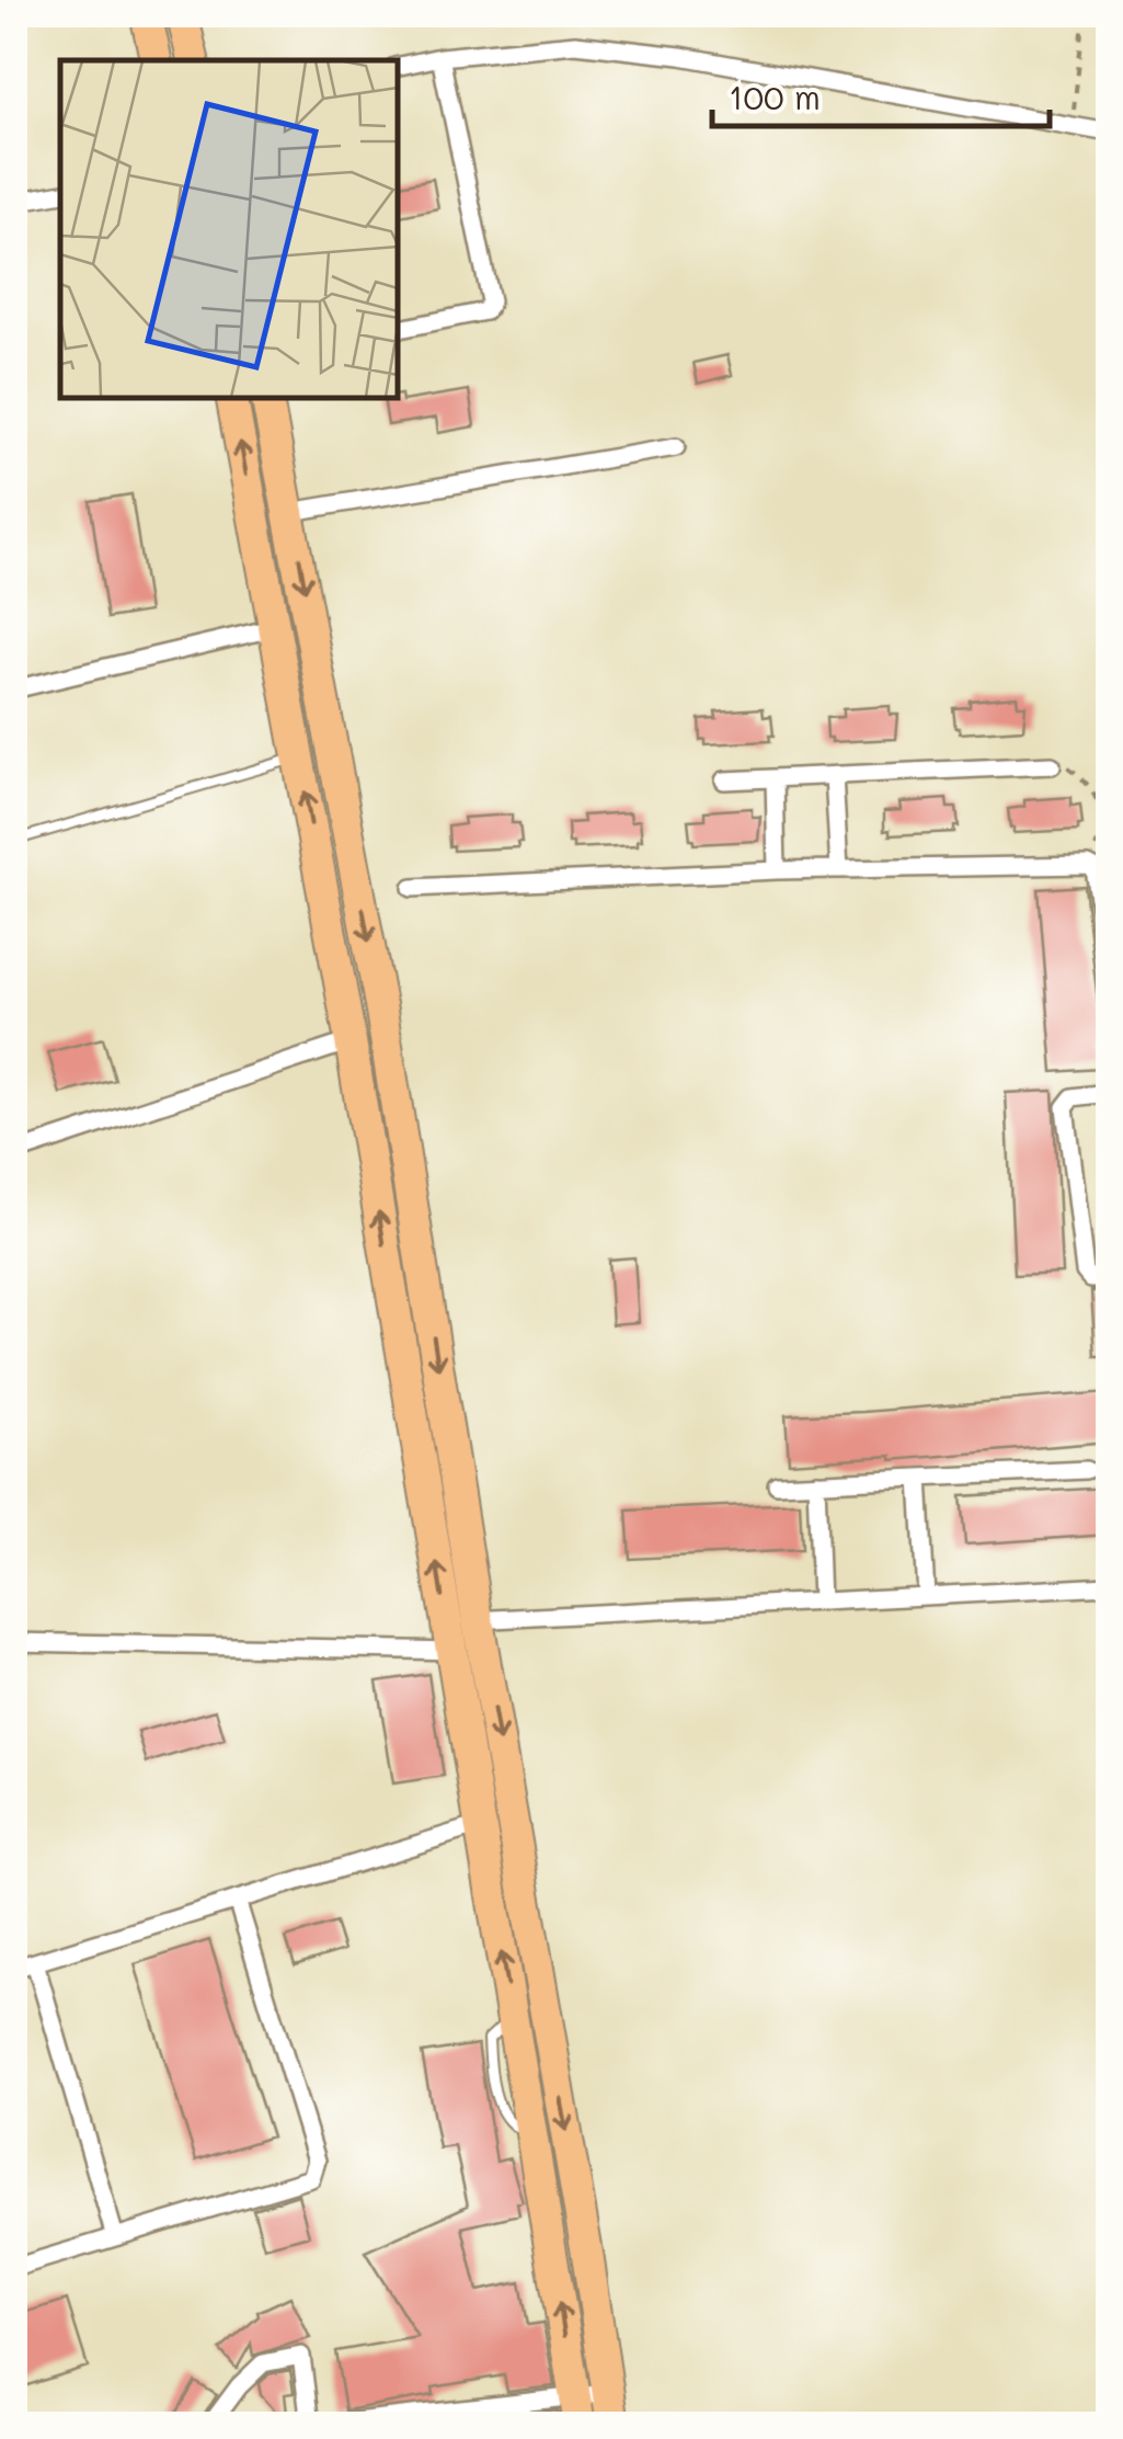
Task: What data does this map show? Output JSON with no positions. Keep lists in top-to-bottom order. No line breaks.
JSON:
{"scale_bar":"100 m"}
